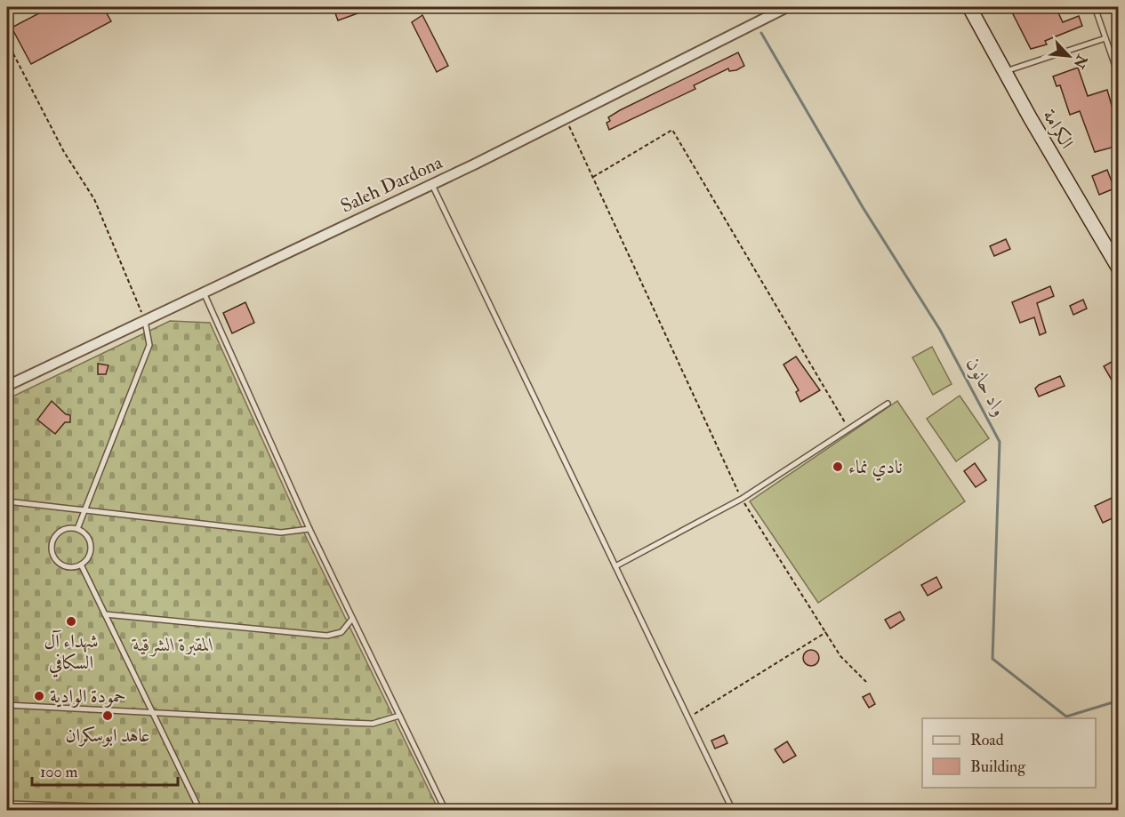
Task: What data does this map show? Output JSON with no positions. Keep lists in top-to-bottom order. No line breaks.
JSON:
{"streets":{"main road":["الكرامة"],"street":["Saleh Dardona"]},"water":["واد حانون"],"parks":["المقبرة الشرقية"],"places":["نادي نماء","شهداء آل السكافي","حمودة الوادية","عاهد ابوسكران"],"legend":["Road","Building"],"scale_bar":"100 m","north":"bottom right"}
